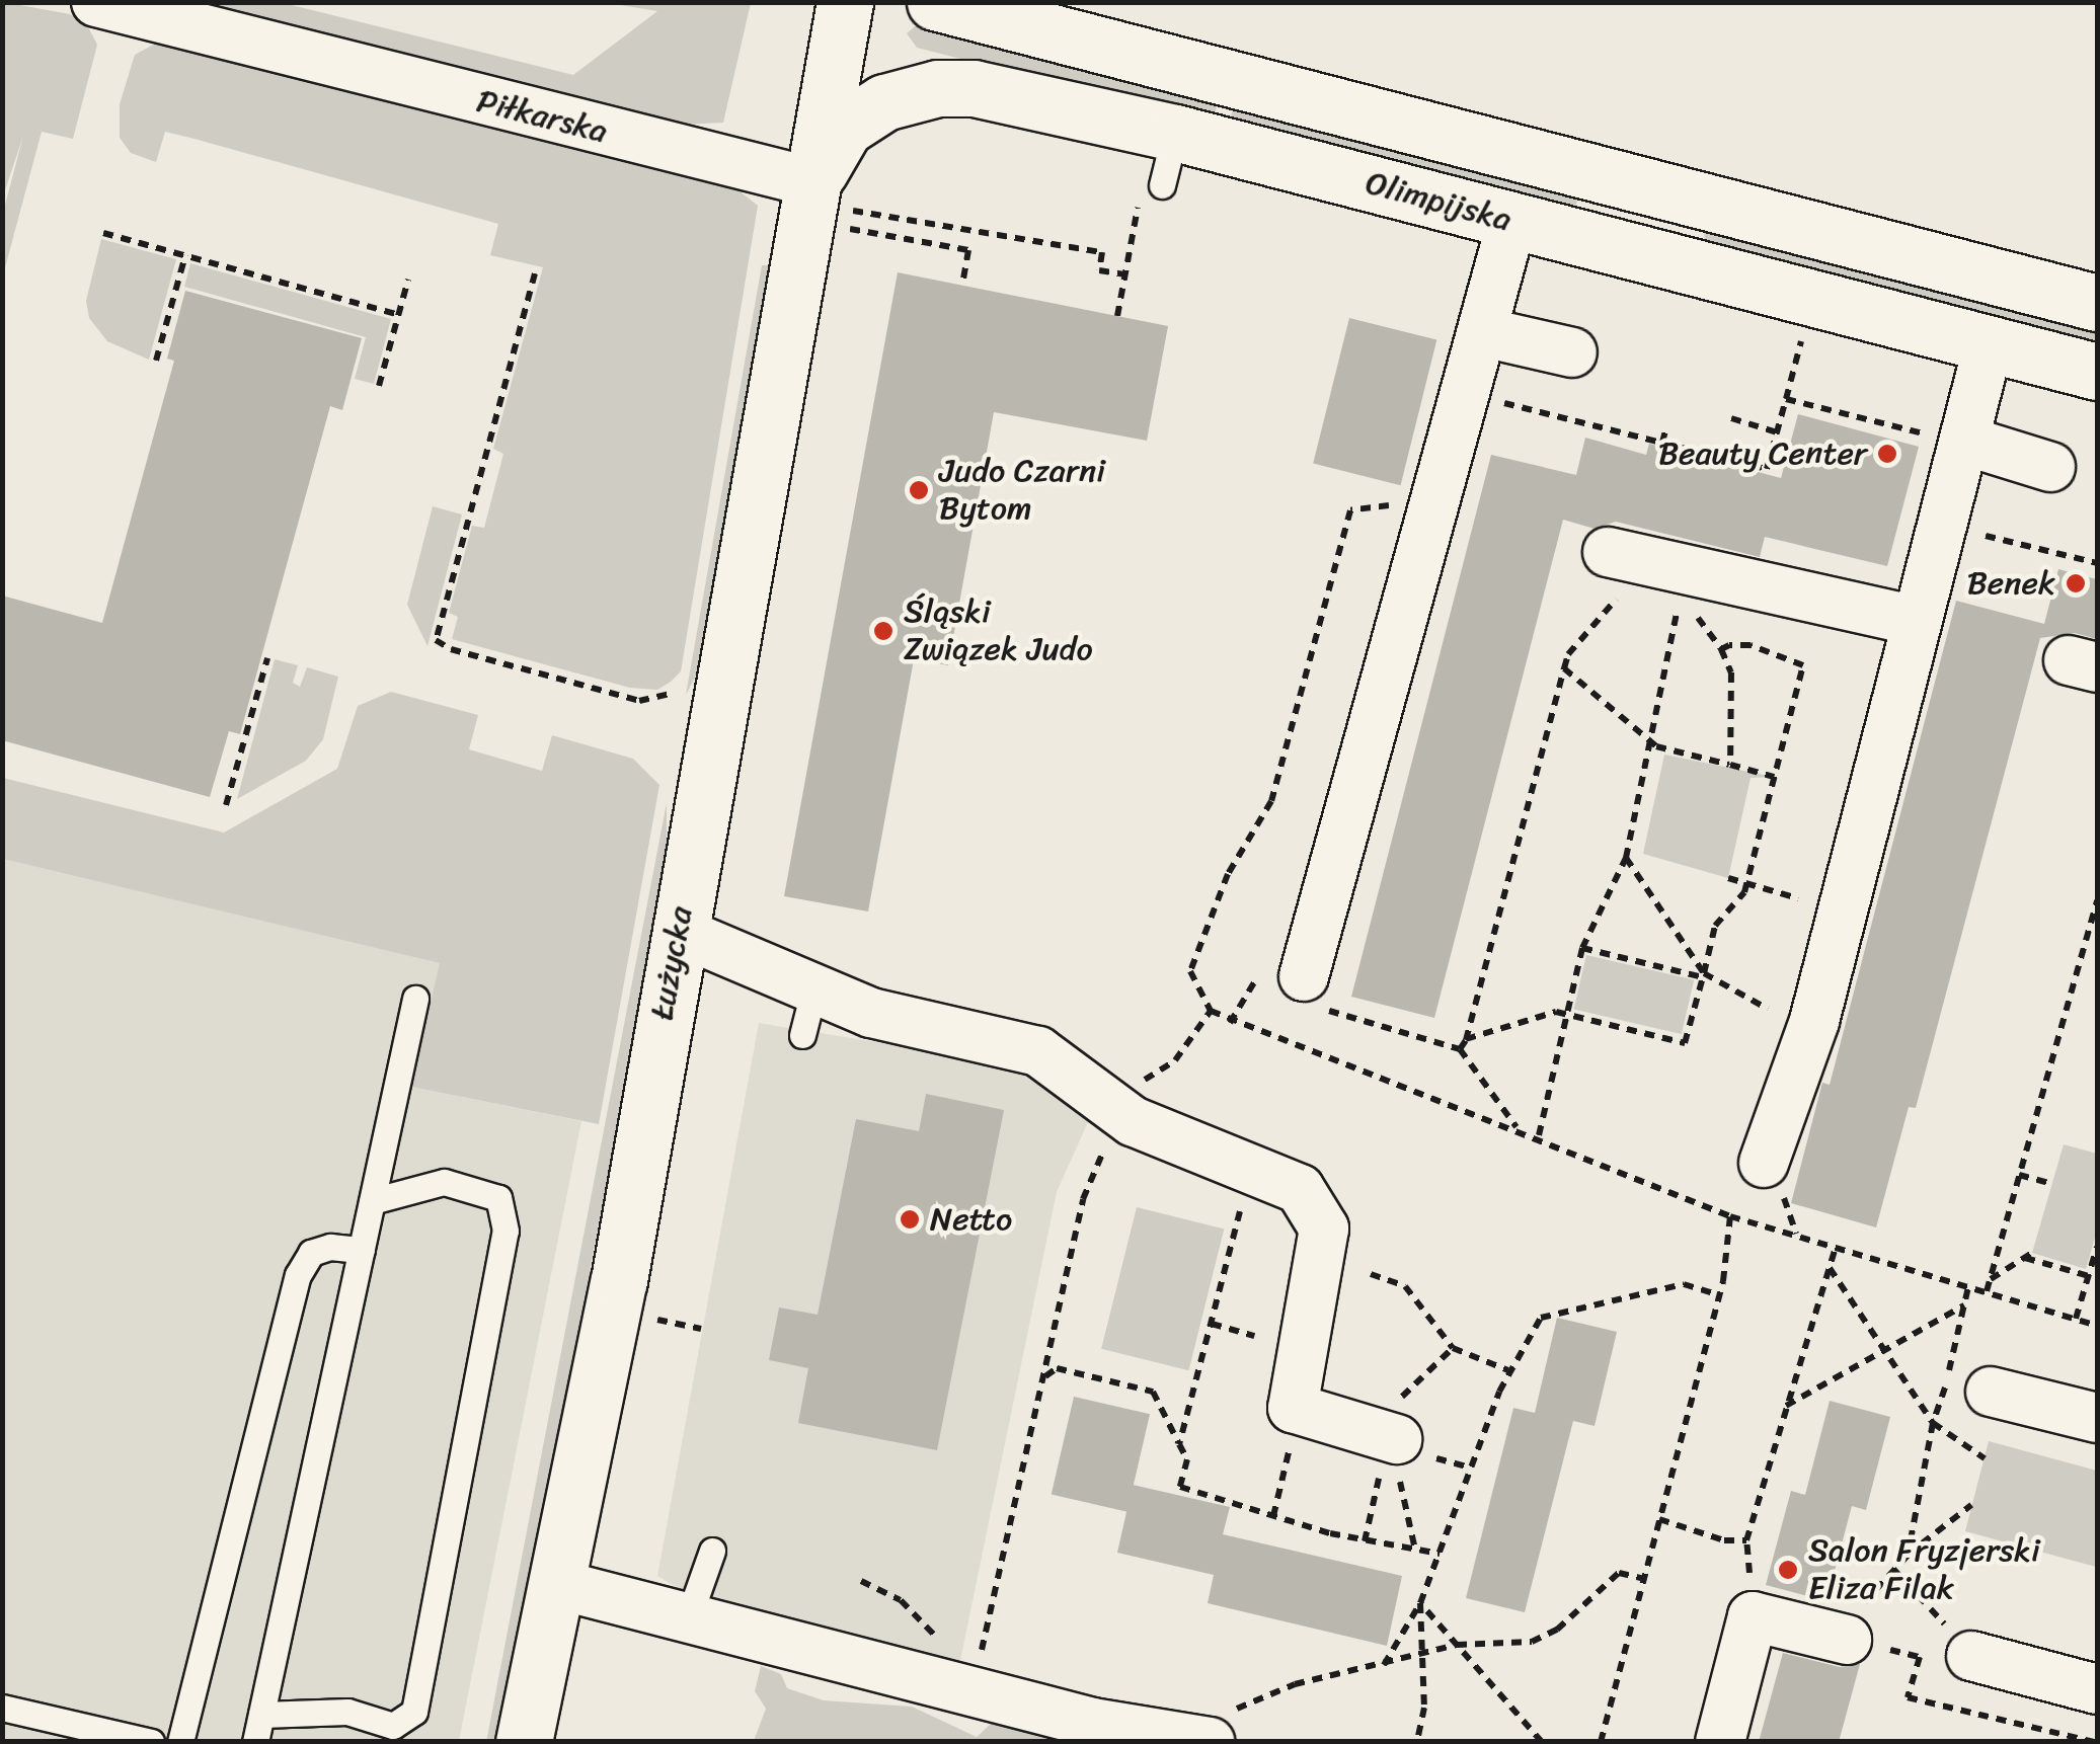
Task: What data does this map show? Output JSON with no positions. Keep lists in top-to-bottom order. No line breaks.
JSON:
{"streets":{"street":["Piłkarska","Olimpijska","Łużycka"]},"crossings":[["Piłkarska","Olimpijska"],["Piłkarska","Łużycka"],["Olimpijska","Łużycka"]],"places":["Beauty Center","Judo Czarni Bytom","Benek","Śląski Związek Judo","Netto","Salon Fryzjerski Eliza Filak"]}
